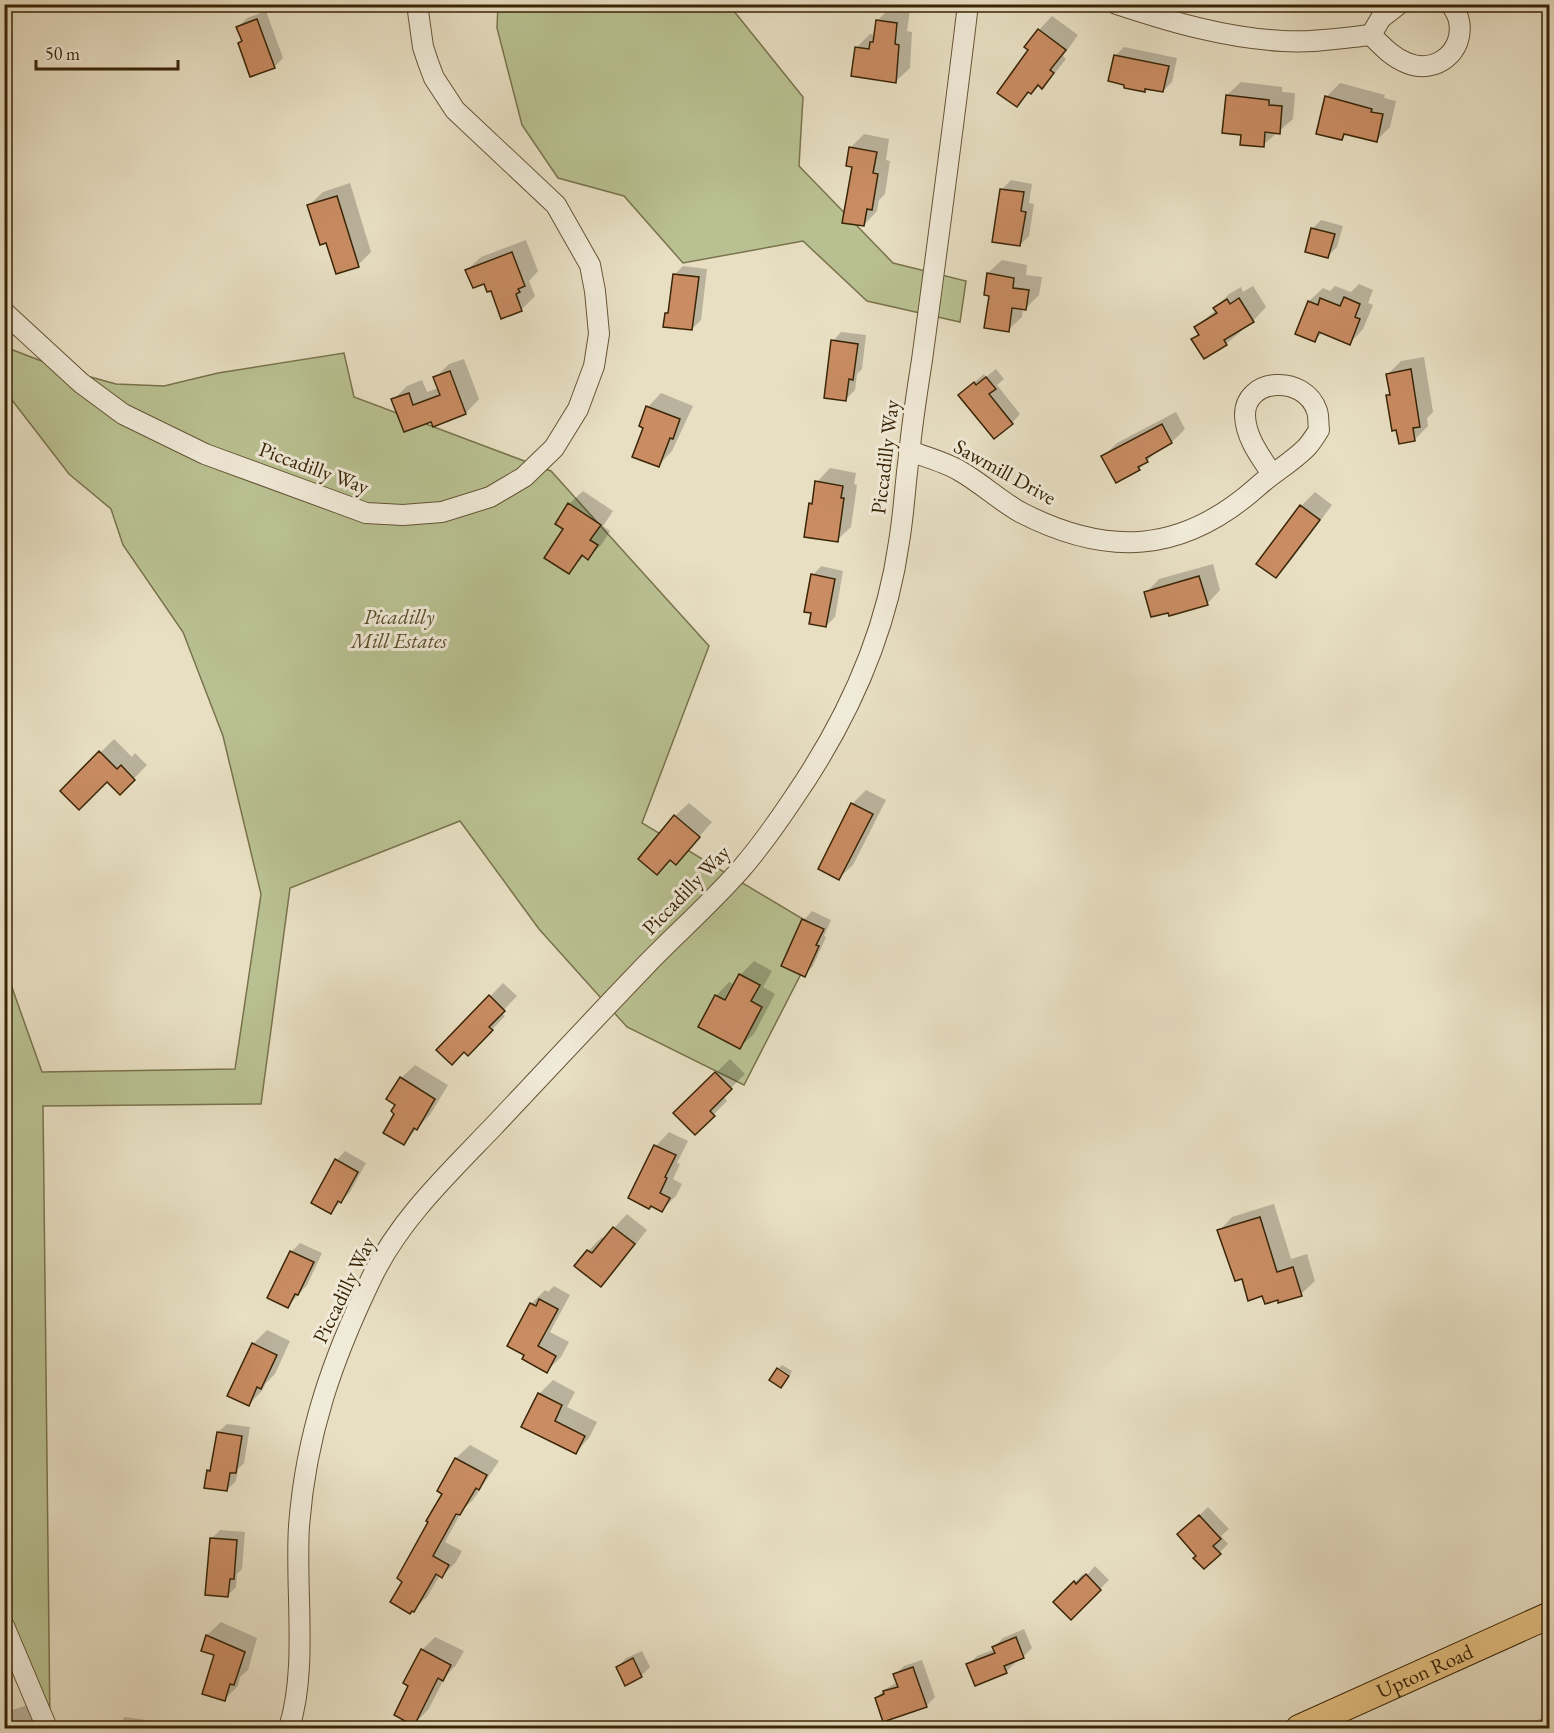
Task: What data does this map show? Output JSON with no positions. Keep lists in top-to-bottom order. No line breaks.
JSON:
{"streets":{"main road":["Upton Road"],"street":["Piccadilly Way","Sawmill Drive"]},"crossings":[["Piccadilly Way","Sawmill Drive"]],"parks":["Picadilly Mill Estates"],"scale_bar":"50 m"}
